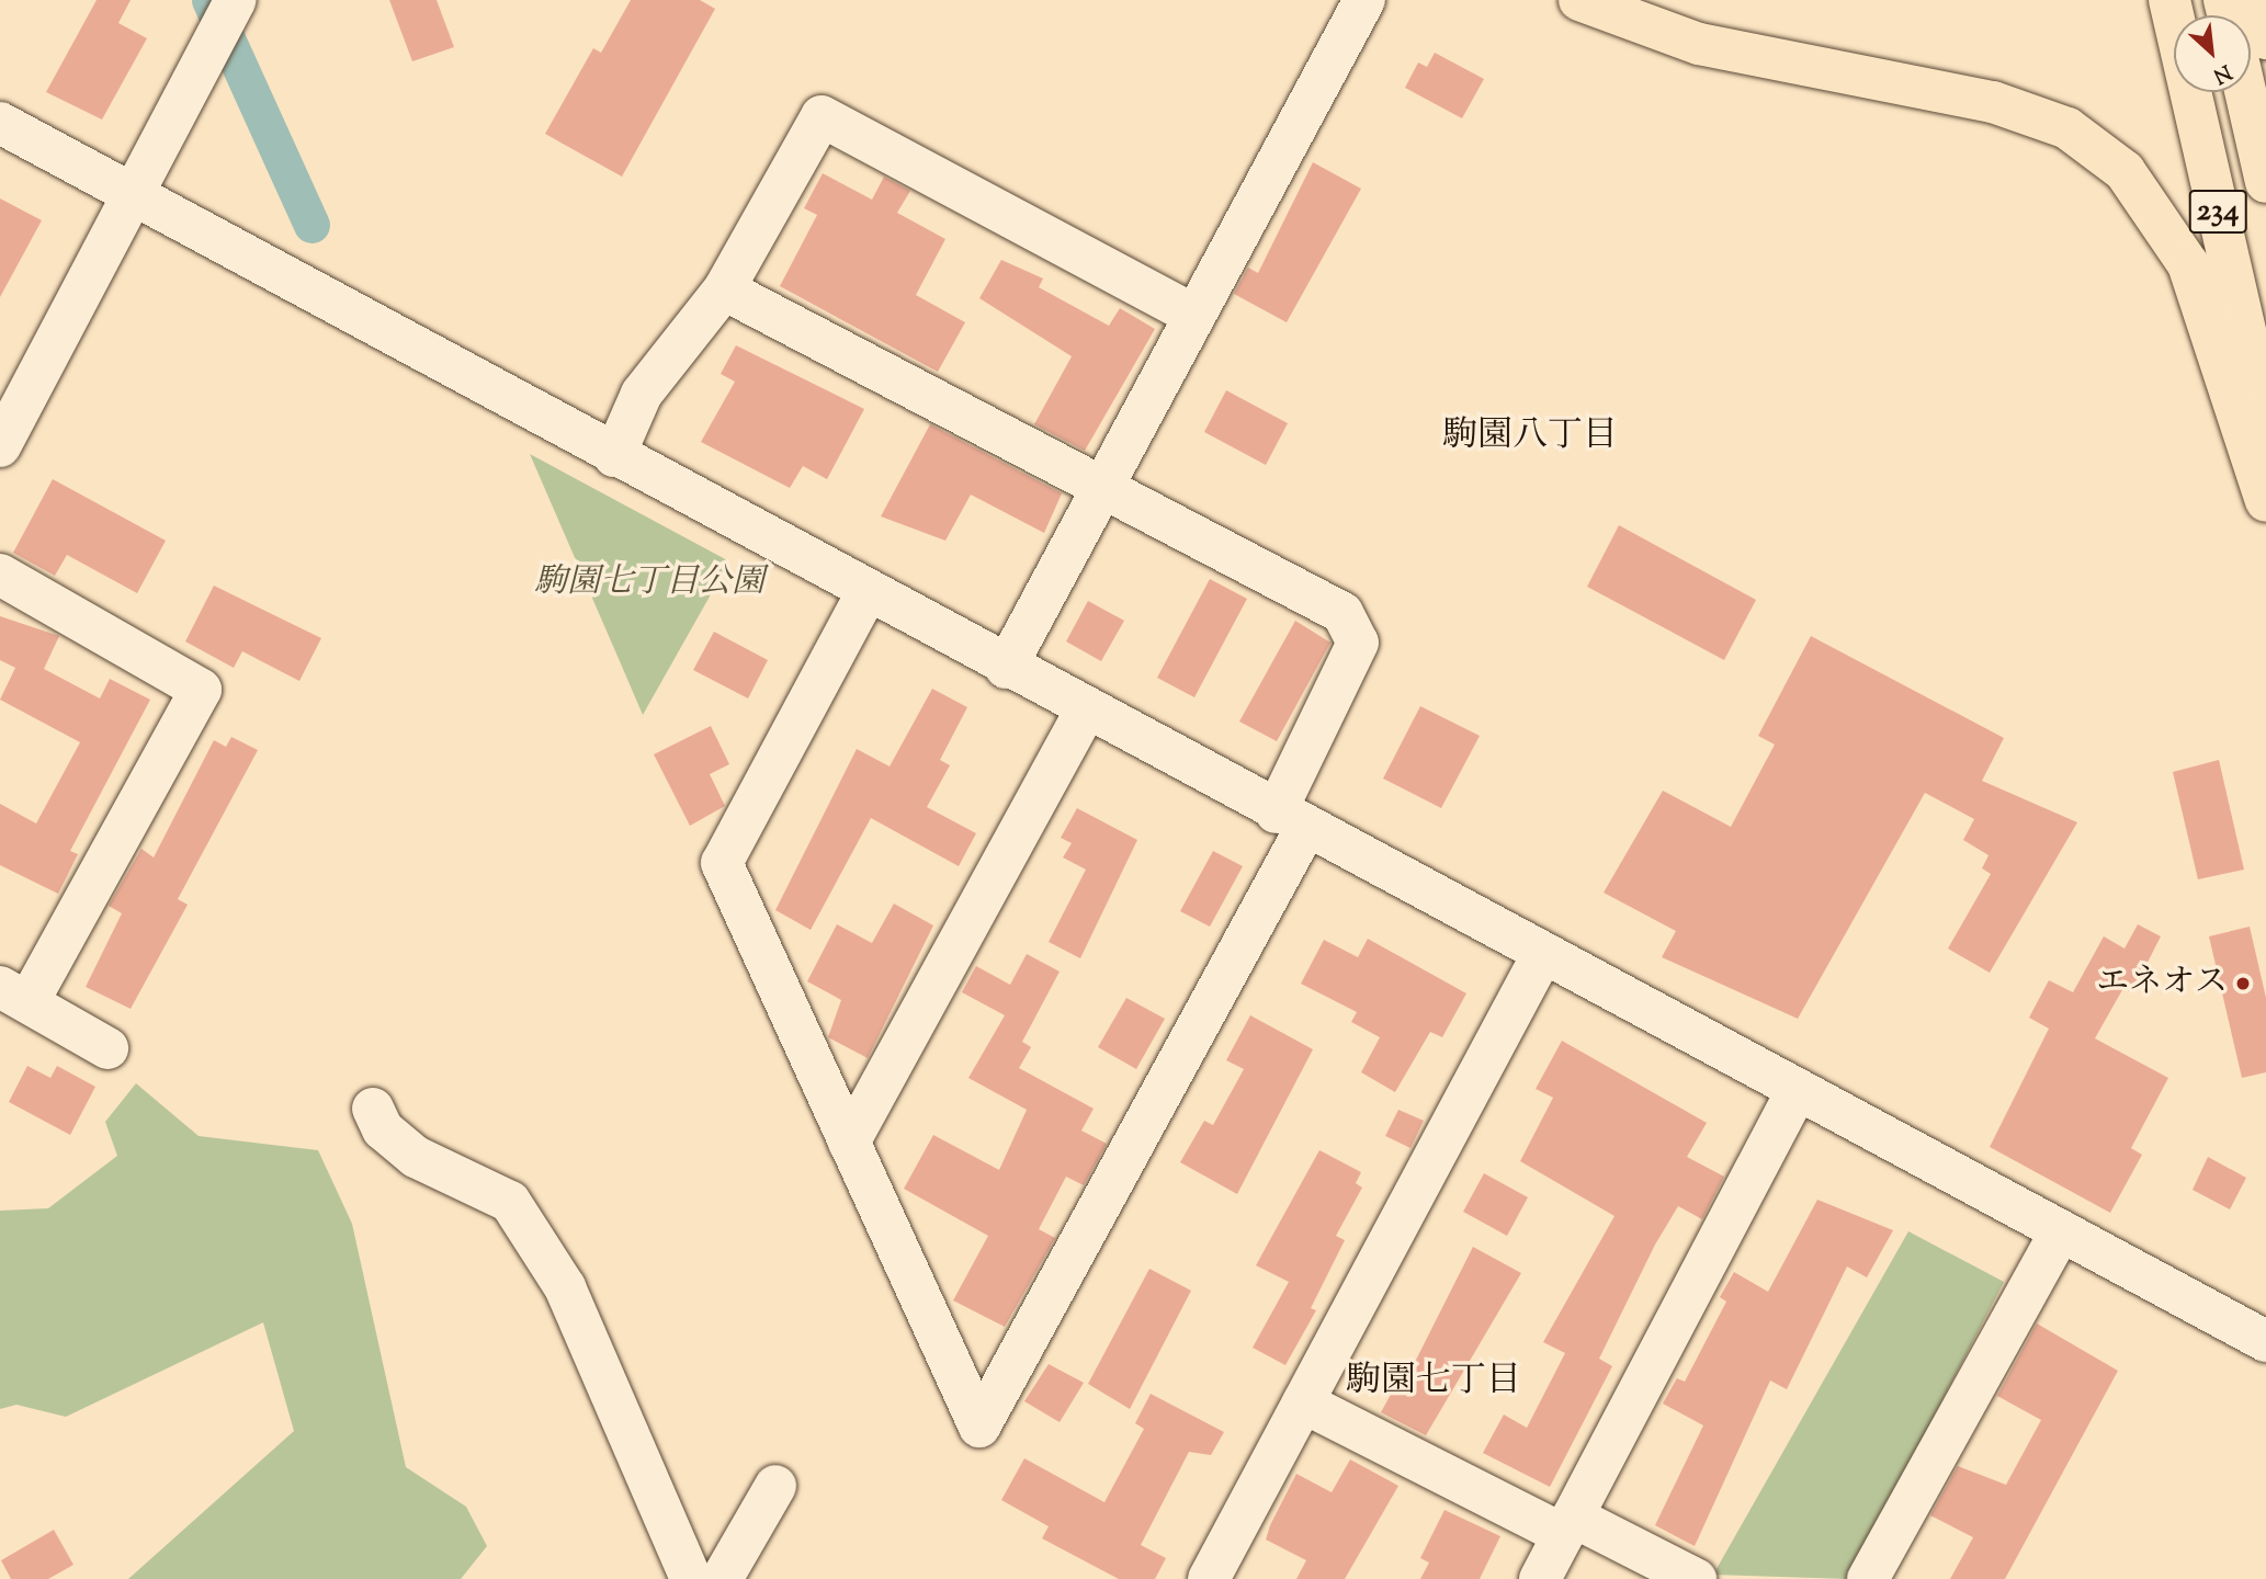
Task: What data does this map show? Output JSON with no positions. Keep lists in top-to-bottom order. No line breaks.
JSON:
{"streets":{"highway":["234"]},"districts":["駒園八丁目","駒園七丁目"],"parks":["駒園七丁目公園"],"places":["エネオス"],"north":"bottom right"}
